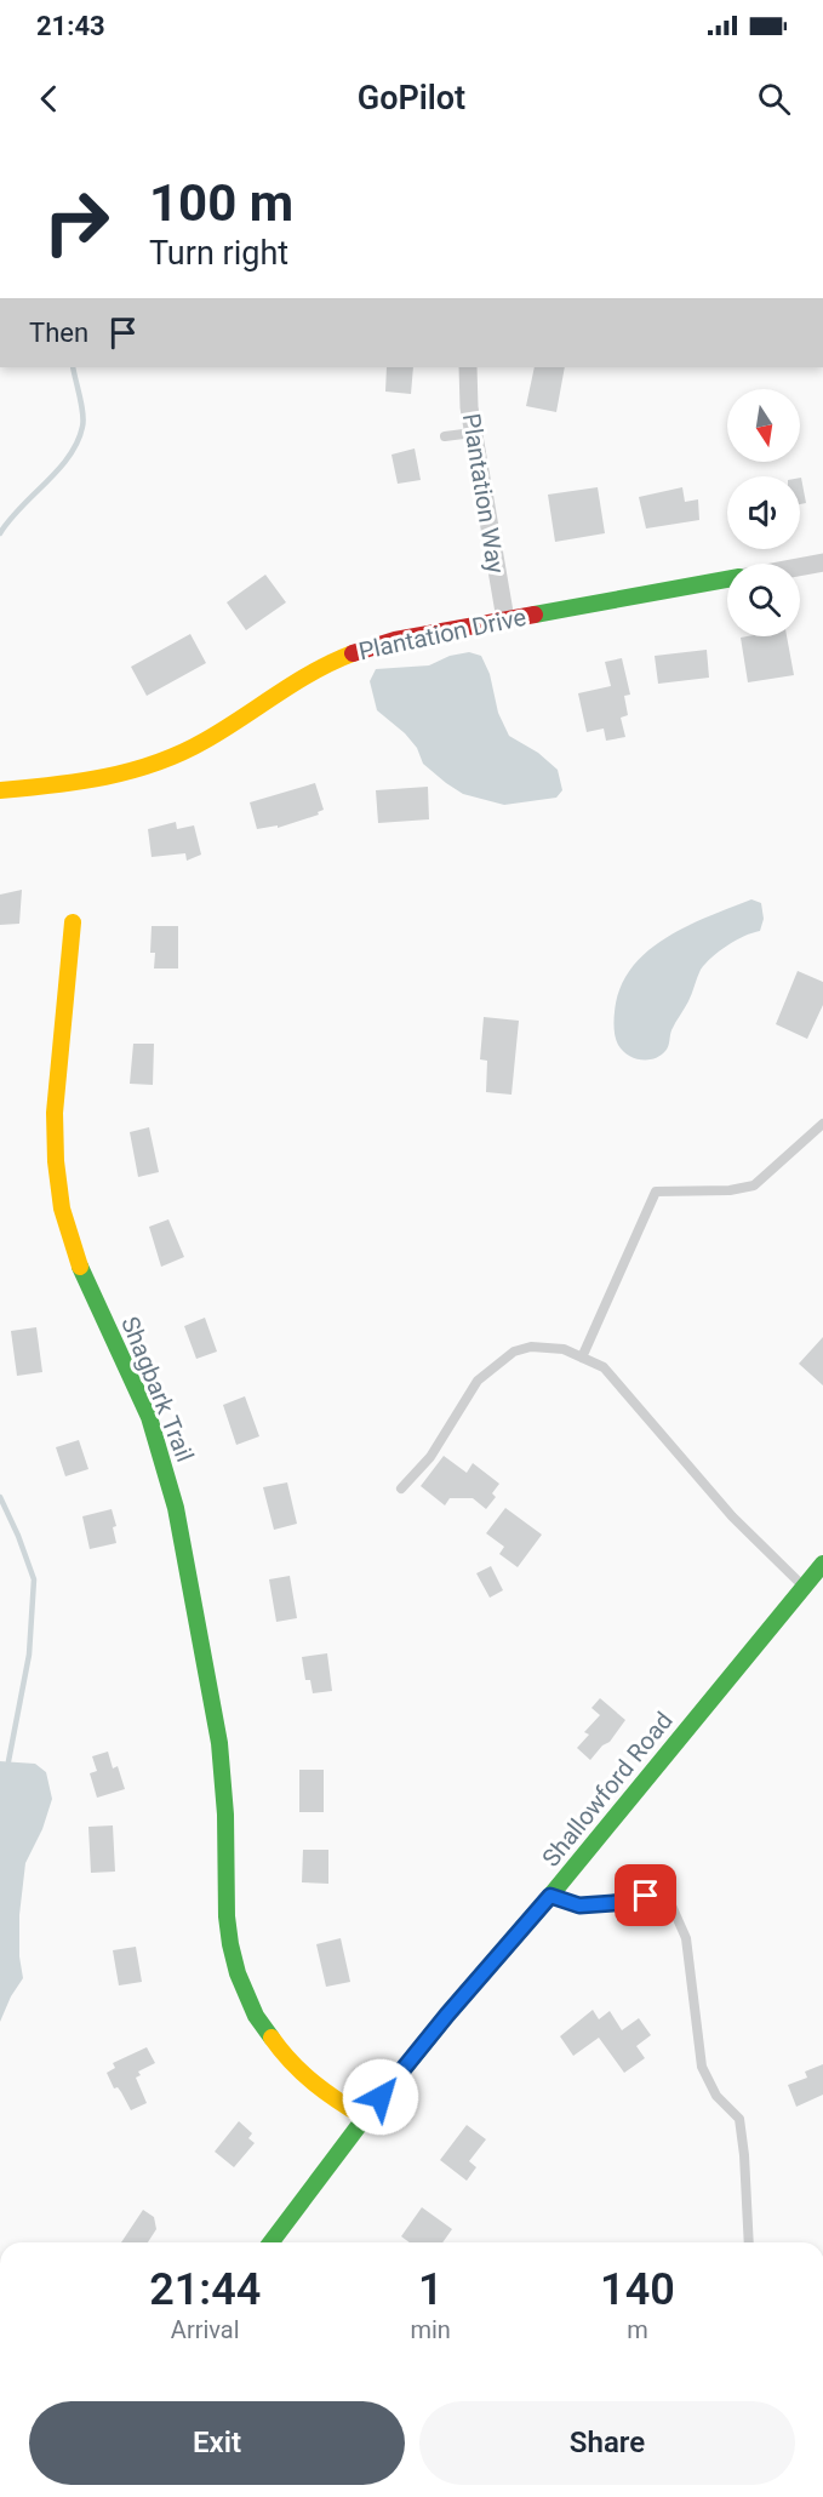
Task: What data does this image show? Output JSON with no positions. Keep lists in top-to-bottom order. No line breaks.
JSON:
{"streets":{"street":["Plantation Way","Plantation Drive","Shagbark Trail","Shallowford Road"]},"crossings":[["Plantation Way","Plantation Drive"],["Shagbark Trail","Shallowford Road"]],"north":"bottom","page":{"status":"21:43","header":"GoPilot","turn":["100 m","Turn right"],"then":"Then","eta":["21:44","Arrival","1","min","140","m"],"buttons":["Exit","Share"]}}
